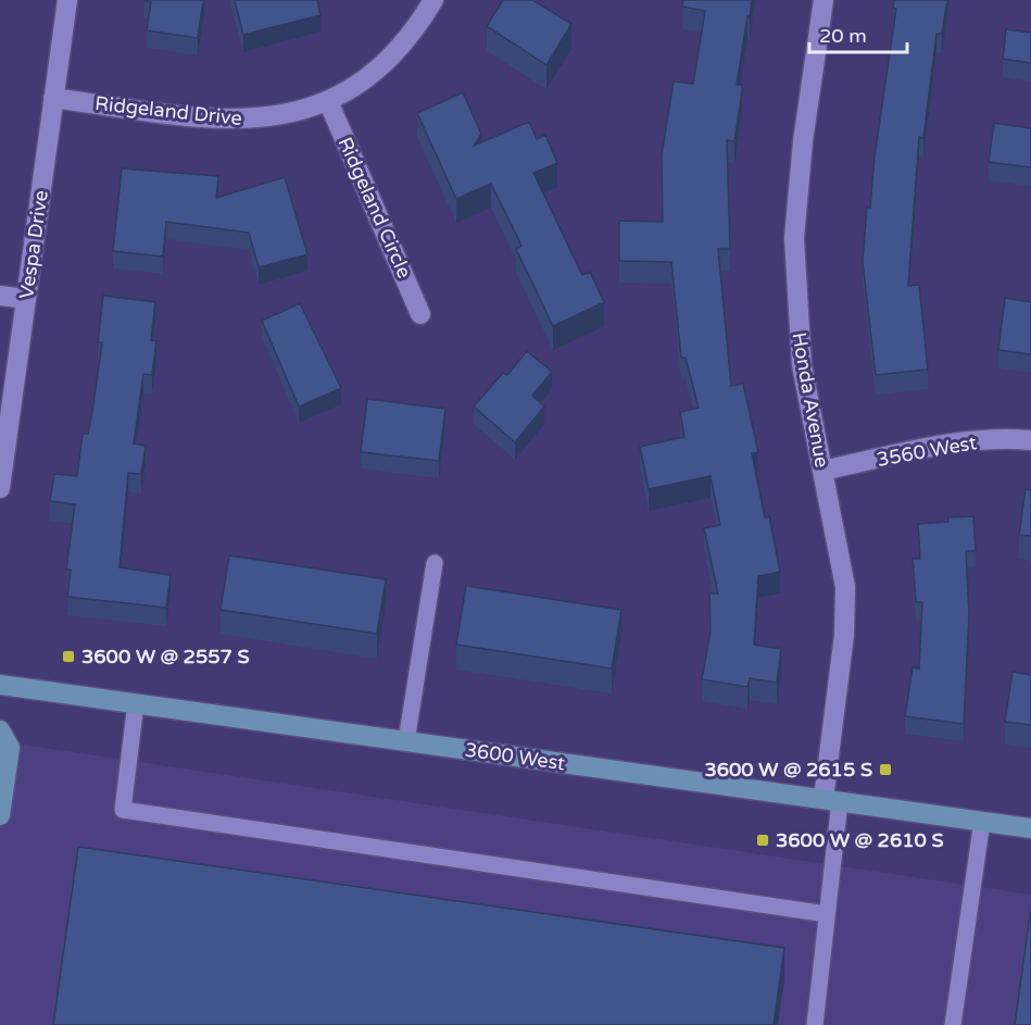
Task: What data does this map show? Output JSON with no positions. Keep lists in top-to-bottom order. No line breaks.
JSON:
{"streets":{"street":["Ridgeland Drive","Ridgeland Circle","Vespa Drive","Honda Avenue","3560 West","3600 West"]},"crossings":[["Ridgeland Drive","Ridgeland Circle"],["Ridgeland Drive","Vespa Drive"],["Honda Avenue","3560 West"],["Honda Avenue","3600 West"]],"places":{"transit":["3600 W @ 2557 S","3600 W @ 2615 S","3600 W @ 2610 S"]},"scale_bar":"20 m"}
